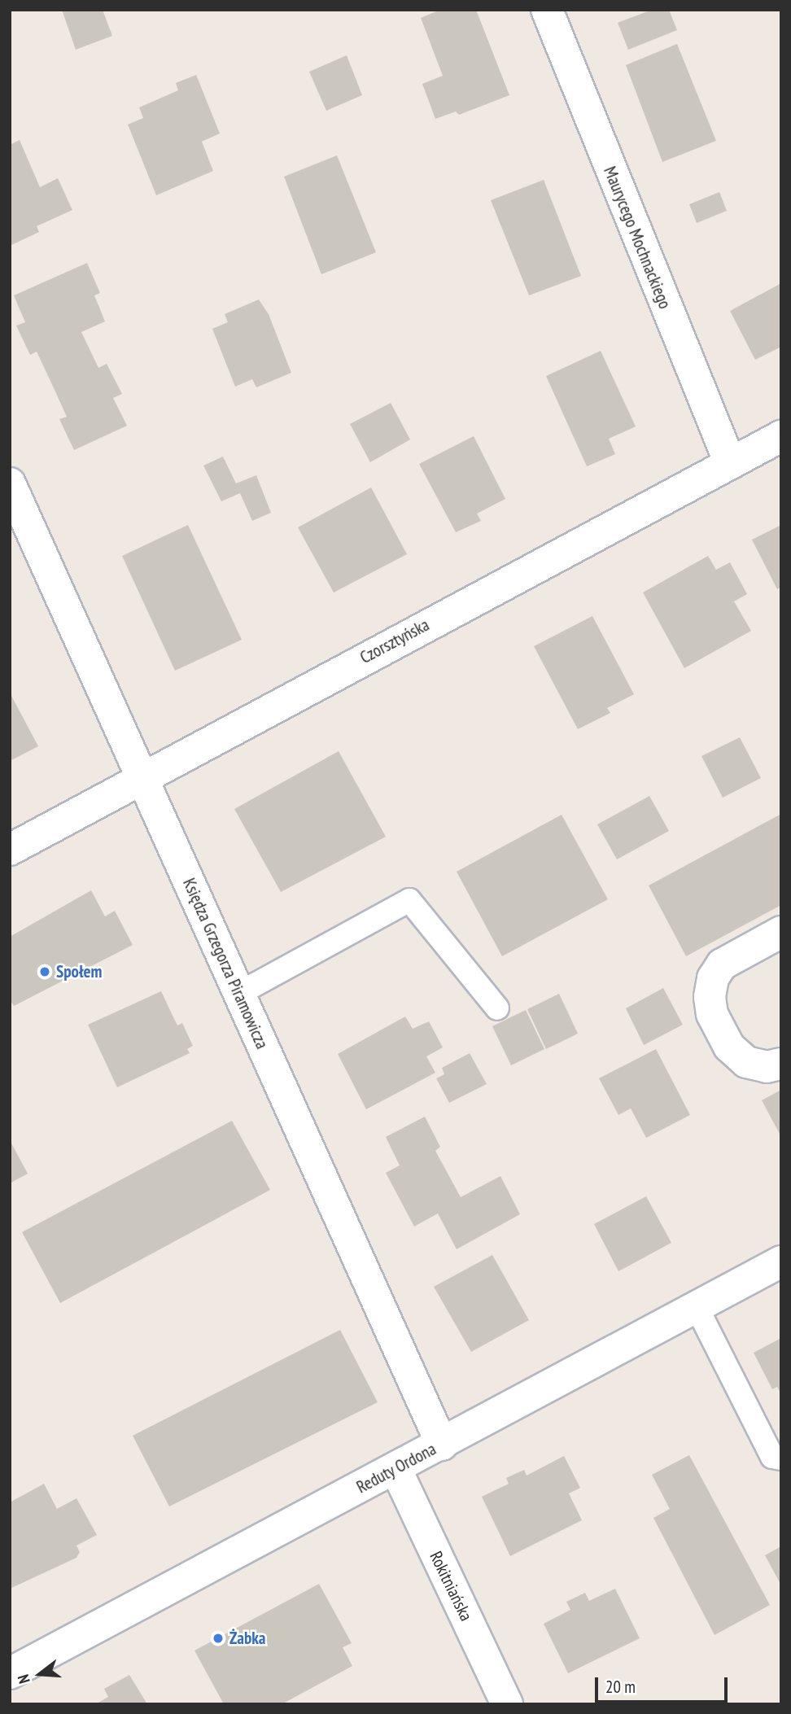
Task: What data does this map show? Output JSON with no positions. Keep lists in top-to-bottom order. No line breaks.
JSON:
{"streets":{"street":["Maurycego Mochnackiego","Czorsztyńska","Księdza Grzegorza Piramowicza","Reduty Ordona","Rokitniańska"]},"crossings":[["Maurycego Mochnackiego","Czorsztyńska"],["Czorsztyńska","Księdza Grzegorza Piramowicza"],["Księdza Grzegorza Piramowicza","Reduty Ordona"],["Reduty Ordona","Rokitniańska"]],"places":["Społem","Żabka"],"scale_bar":"20 m","north":"left"}
